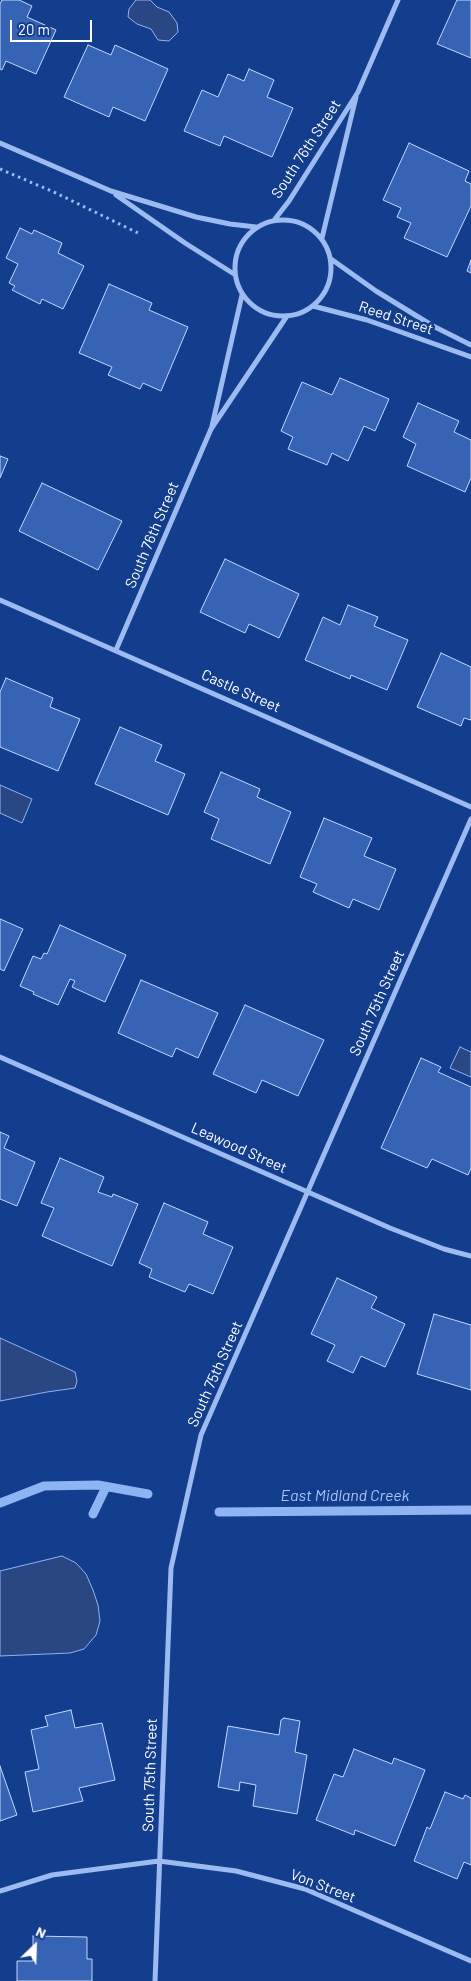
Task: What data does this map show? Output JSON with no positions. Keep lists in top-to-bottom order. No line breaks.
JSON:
{"streets":{"street":["South 76th Street","Reed Street","Castle Street","South 75th Street","Leawood Street","Von Street"]},"crossings":[["South 76th Street","Reed Street"],["South 76th Street","Castle Street"],["South 75th Street","Leawood Street"],["South 75th Street","Von Street"]],"water":["East Midland Creek"],"scale_bar":"20 m","north":"top right"}
